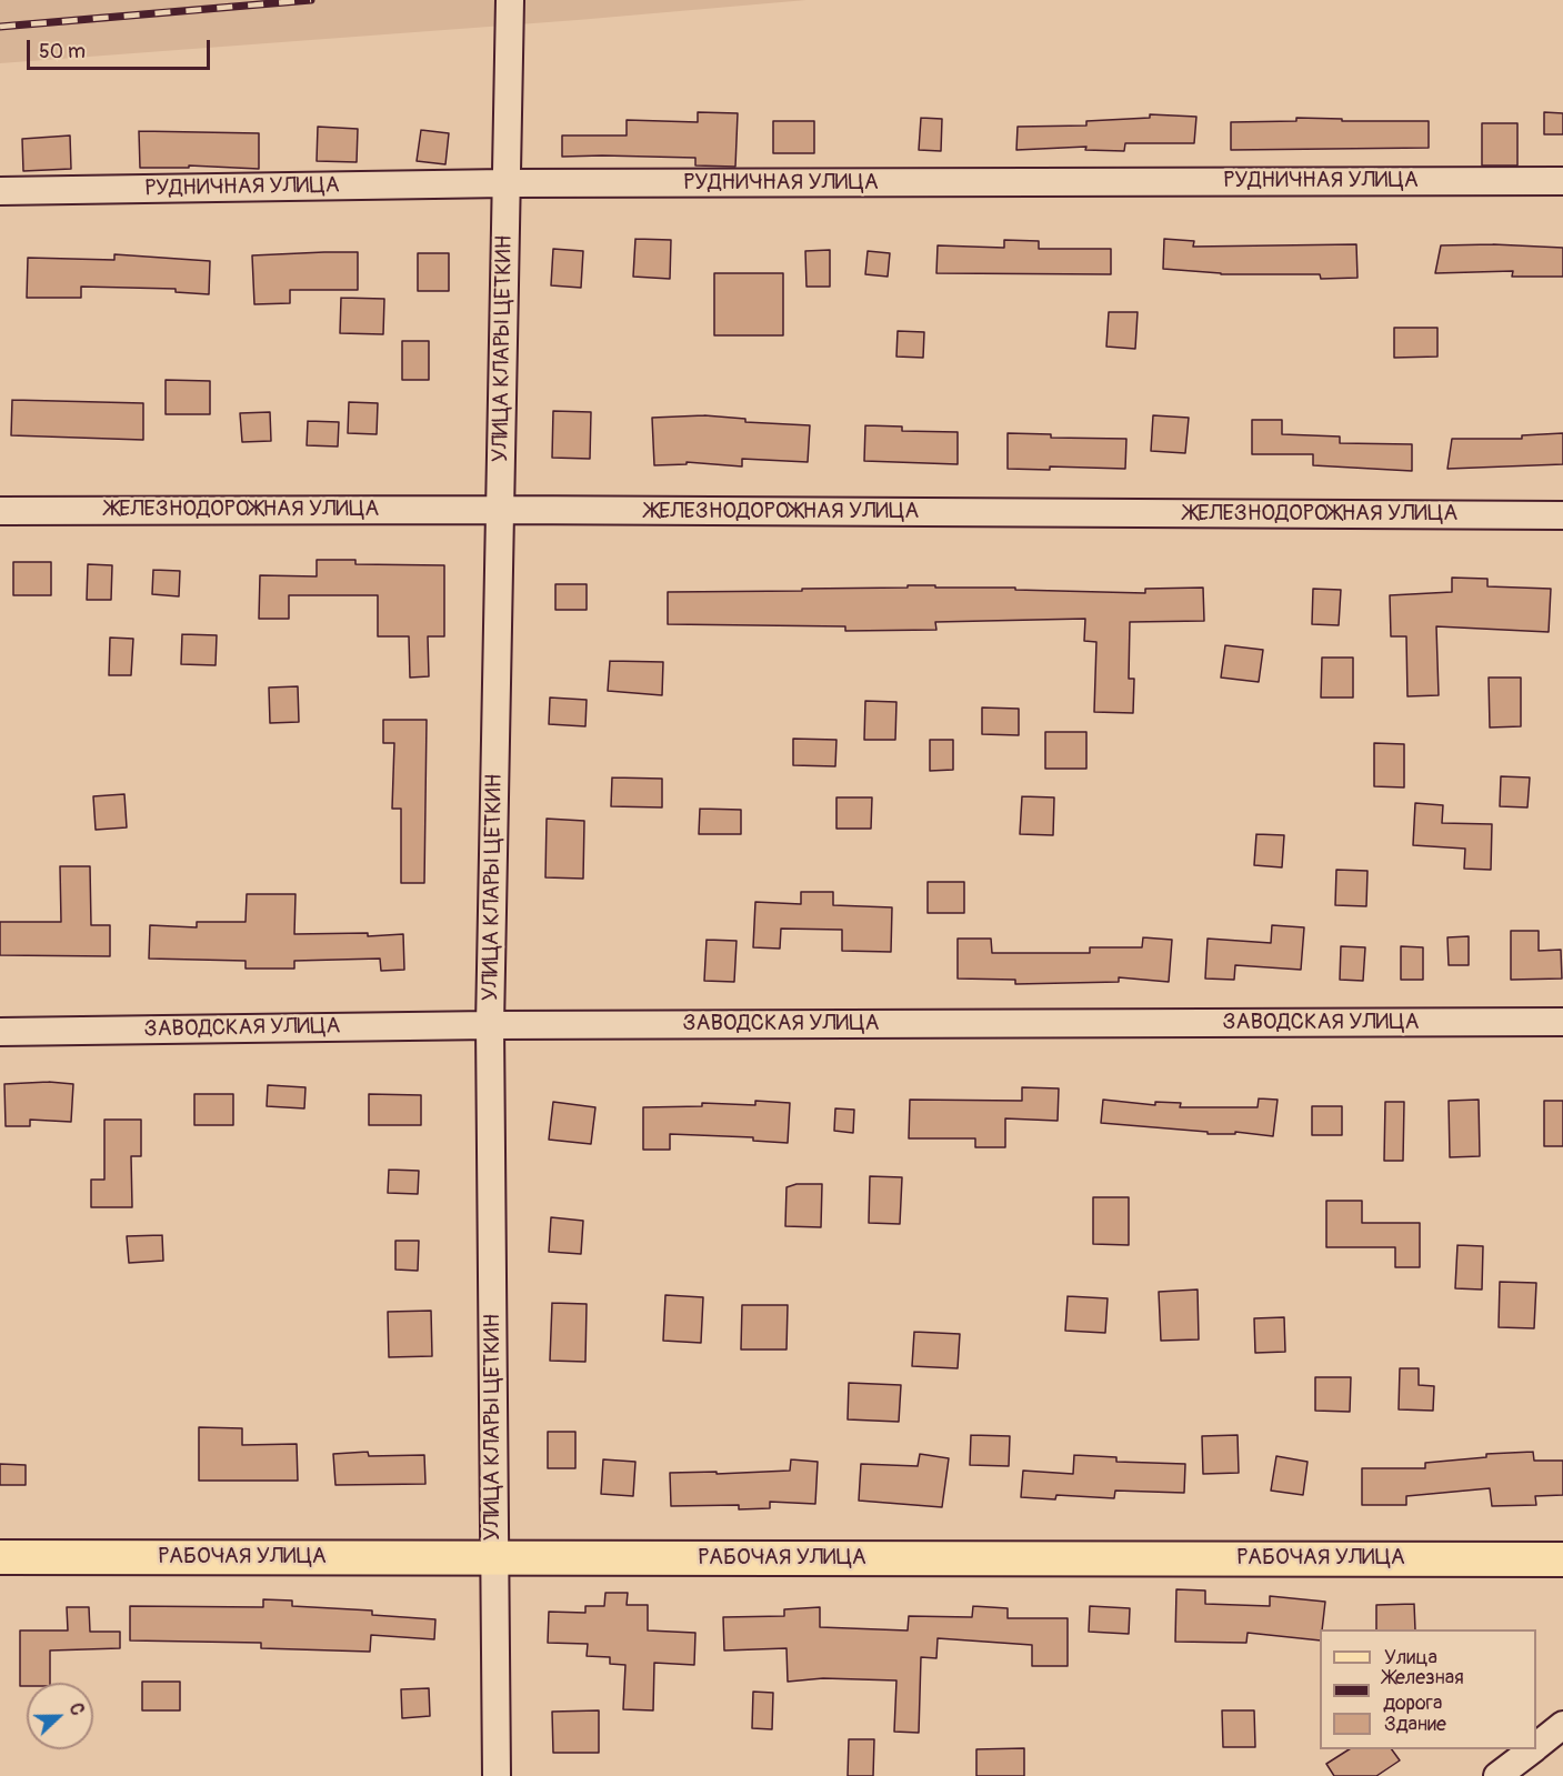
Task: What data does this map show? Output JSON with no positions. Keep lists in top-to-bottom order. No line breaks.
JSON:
{"streets":{"main road":["РАБОЧАЯ УЛИЦА"],"street":["РУДНИЧНАЯ УЛИЦА","УЛИЦА КЛАРЫ ЦЕТКИН","ЖЕЛЕЗНОДОРОЖНАЯ УЛИЦА","ЗАВОДСКАЯ УЛИЦА"]},"crossings":[["РУДНИЧНАЯ УЛИЦА","УЛИЦА КЛАРЫ ЦЕТКИН"],["УЛИЦА КЛАРЫ ЦЕТКИН","ЖЕЛЕЗНОДОРОЖНАЯ УЛИЦА"],["УЛИЦА КЛАРЫ ЦЕТКИН","ЗАВОДСКАЯ УЛИЦА"],["УЛИЦА КЛАРЫ ЦЕТКИН","РАБОЧАЯ УЛИЦА"]],"legend":["Улица","Железная дорога","Здание"],"scale_bar":"50 m","north":"right"}
